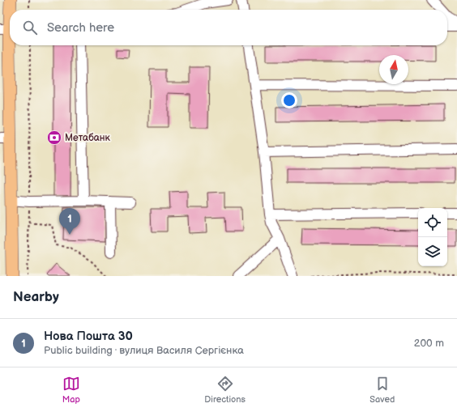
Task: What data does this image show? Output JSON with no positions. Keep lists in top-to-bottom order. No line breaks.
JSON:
{"places":{"bank":["Метабанк"]},"north":"top","page":{"search":"Search here","pins":"1","heading":"Nearby","list":[{"mark":"1","name":"Нова Пошта 30","note":"Public building · вулиця Василя Сергієнка","value":"200 m"}],"nav":["Map","Directions","Saved"]}}
